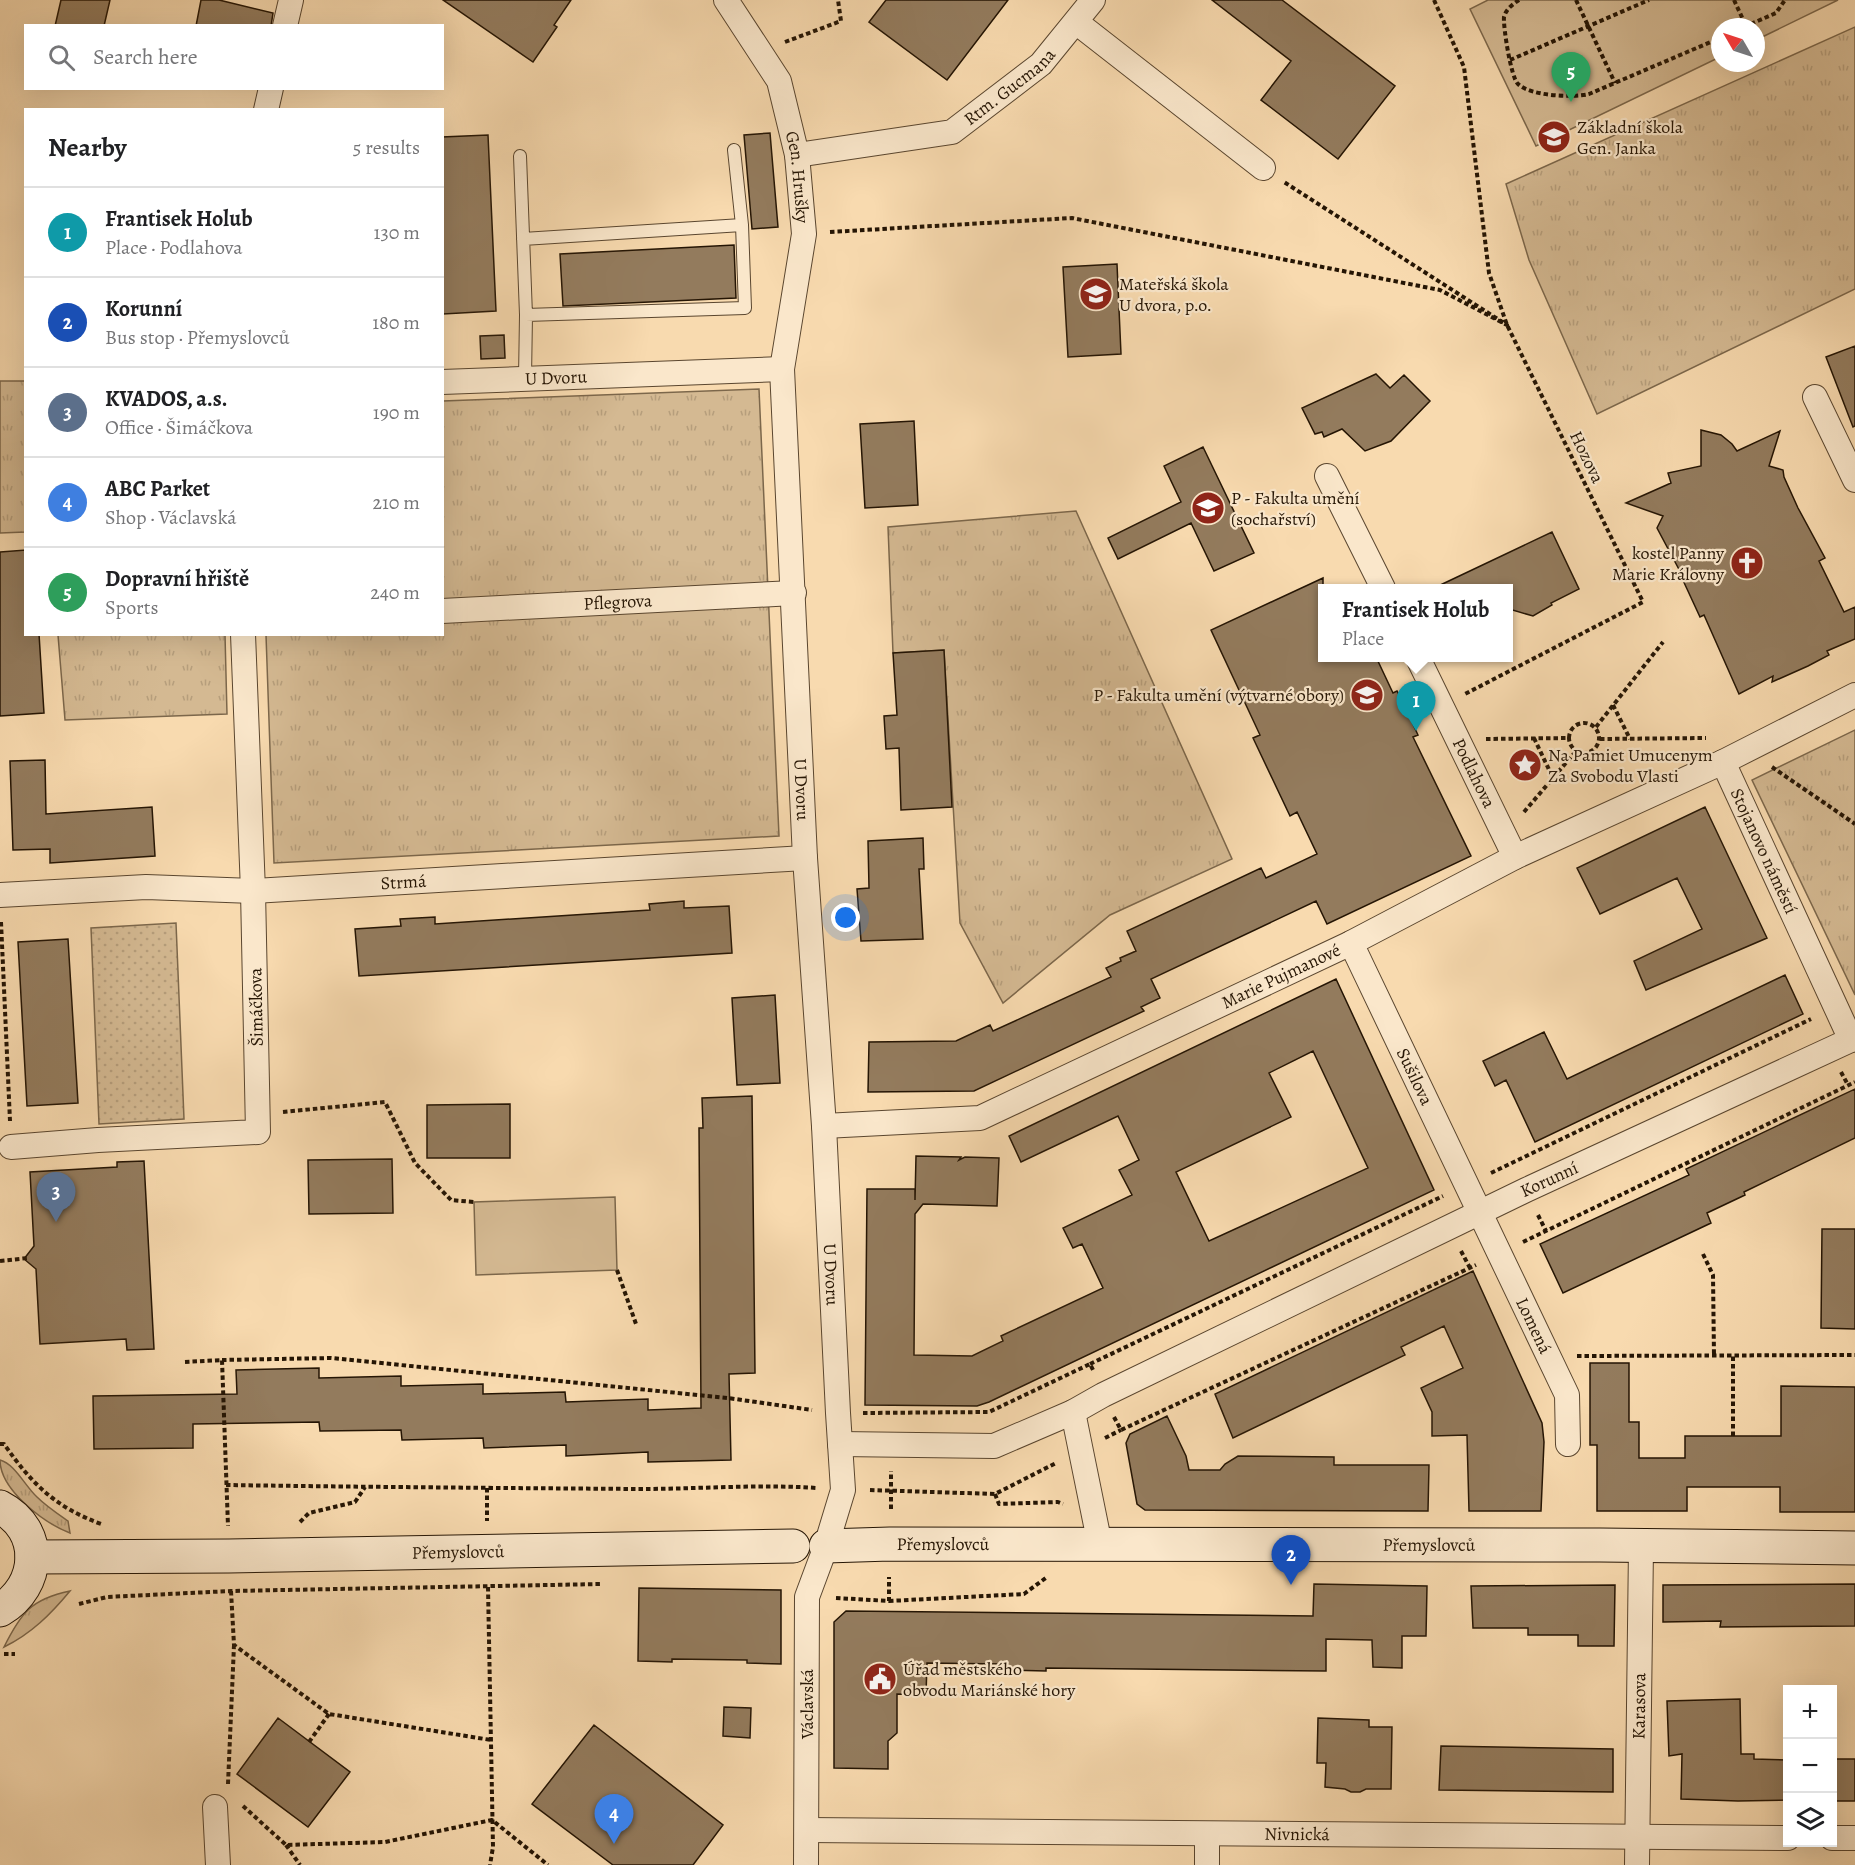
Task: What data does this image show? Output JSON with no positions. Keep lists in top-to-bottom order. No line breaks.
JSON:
{"streets":{"street":["Rtm. Gucmana","Gen. Hrušky","U Dvoru","Pflegrova","Podlahova","Stojanovo náměstí","Strmá","Marie Pujmanové","Šimáčkova","Sušilova","Korunní","Lomená","Přemyslovců","Václavská","Karasova","Nivnická"],"path":["Hozova"]},"crossings":[["Rtm. Gucmana","Gen. Hrušky"],["Gen. Hrušky","U Dvoru"],["U Dvoru","Pflegrova"],["U Dvoru","Strmá"],["U Dvoru","Marie Pujmanové"],["U Dvoru","Korunní"],["U Dvoru","Přemyslovců"],["U Dvoru","Václavská"],["Hozova","Podlahova"],["Podlahova","Marie Pujmanové"],["Stojanovo náměstí","Marie Pujmanové"],["Stojanovo náměstí","Korunní"],["Strmá","Šimáčkova"],["Marie Pujmanové","Sušilova"],["Sušilova","Korunní"],["Sušilova","Lomená"],["Korunní","Lomená"],["Přemyslovců","Václavská"],["Přemyslovců","Karasova"],["Václavská","Nivnická"],["Karasova","Nivnická"]],"places":{"school or university":["Základní škola Gen. Janka","Mateřská škola U dvora, p.o.","P - Fakulta umění (sochařství)","P - Fakulta umění (výtvarné obory)"],"church":["kostel Panny Marie Královny"],"place":["Na Pamiet Umucenym Za Svobodu Vlasti"],"public building":["Úřad městského obvodu Mariánské hory"]},"north":"top left","page":{"search":"Search here","pins":["5","1","3","2","4"],"heading":["Nearby","5 results"],"list":[{"mark":"1","name":"Frantisek Holub","note":"Place · Podlahova","value":"130 m"},{"mark":"2","name":"Korunní","note":"Bus stop · Přemyslovců","value":"180 m"},{"mark":"3","name":"KVADOS, a.s.","note":"Office · Šimáčkova","value":"190 m"},{"mark":"4","name":"ABC Parket","note":"Shop · Václavská","value":"210 m"},{"mark":"5","name":"Dopravní hřiště","note":"Sports","value":"240 m"}],"popup":["Frantisek Holub","Place"],"map_buttons":["+","−"]}}
